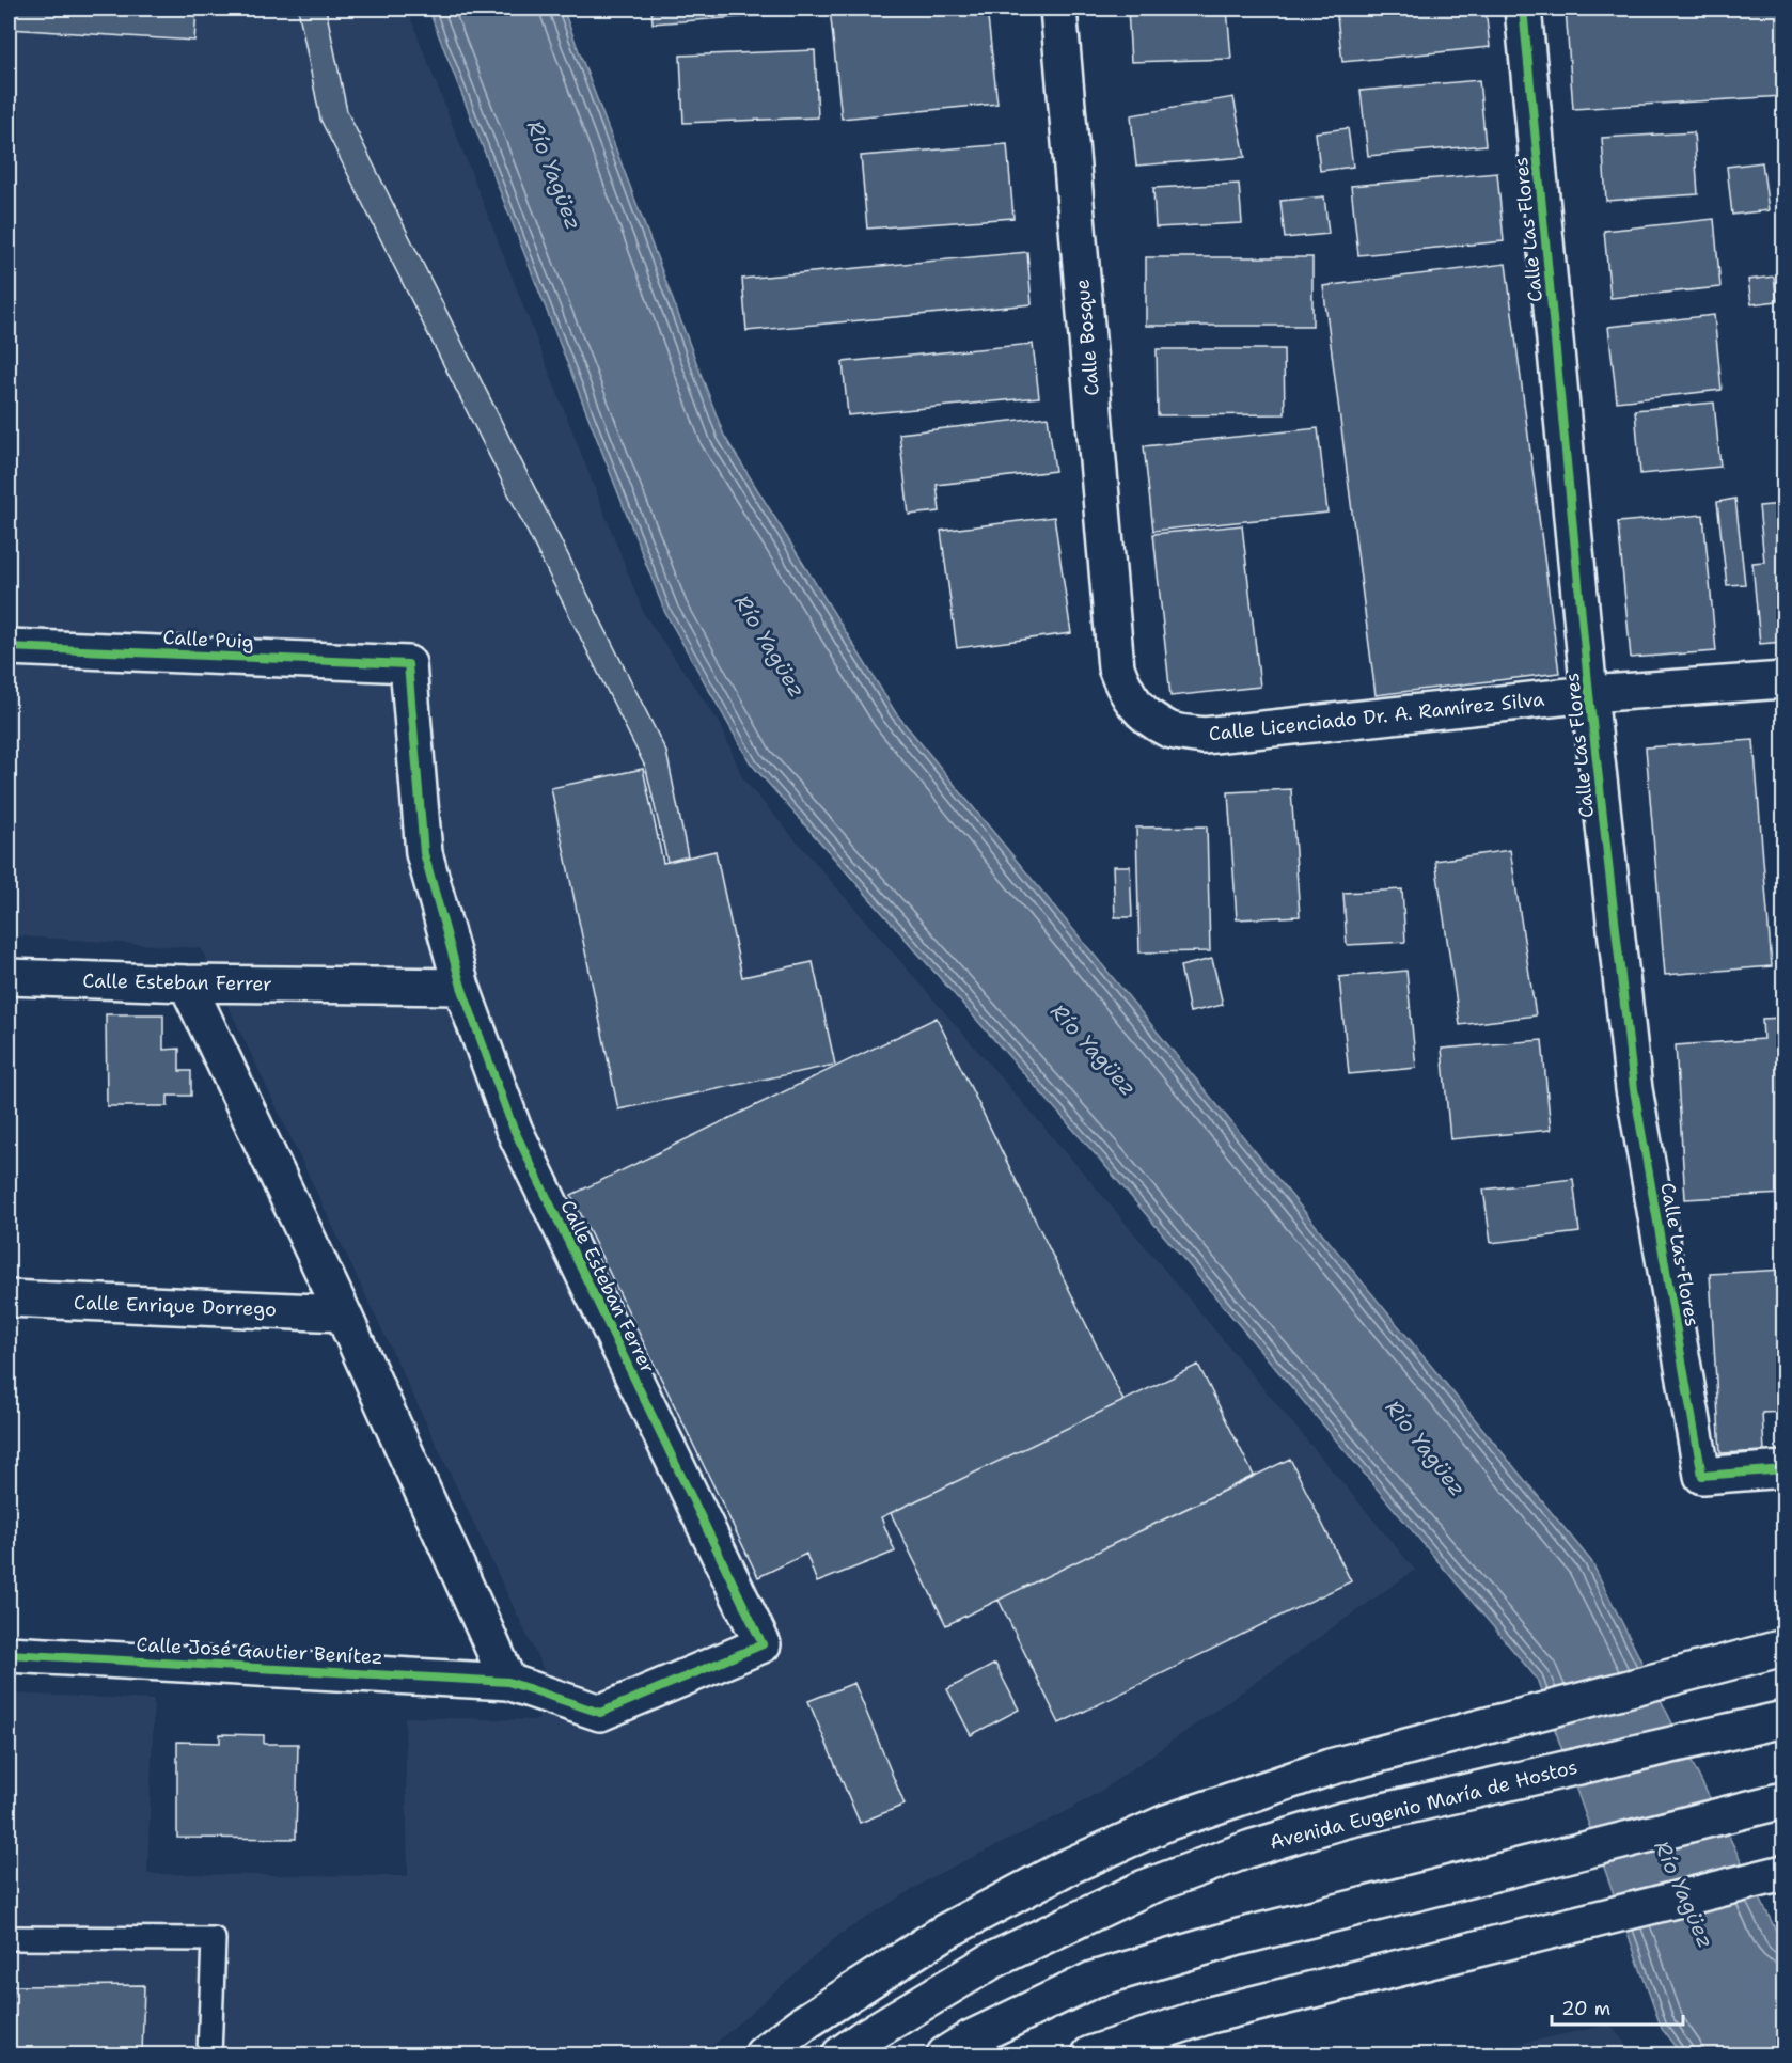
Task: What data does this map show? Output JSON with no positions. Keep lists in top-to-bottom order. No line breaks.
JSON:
{"streets":{"main road":["Calle Las Flores","Calle Bosque","Calle Puig","Calle Licenciado Dr. A. Ramírez Silva","Calle Esteban Ferrer","Calle Enrique Dorrego","Calle José Gautier Benítez","Avenida Eugenio María de Hostos"]},"crossings":[["Calle Las Flores","Calle Licenciado Dr. A. Ramírez Silva"],["Calle Bosque","Calle Licenciado Dr. A. Ramírez Silva"],["Calle Puig","Calle Esteban Ferrer"],["Calle Esteban Ferrer","Calle José Gautier Benítez"]],"water":["Río Yagüez"],"scale_bar":"20 m"}
